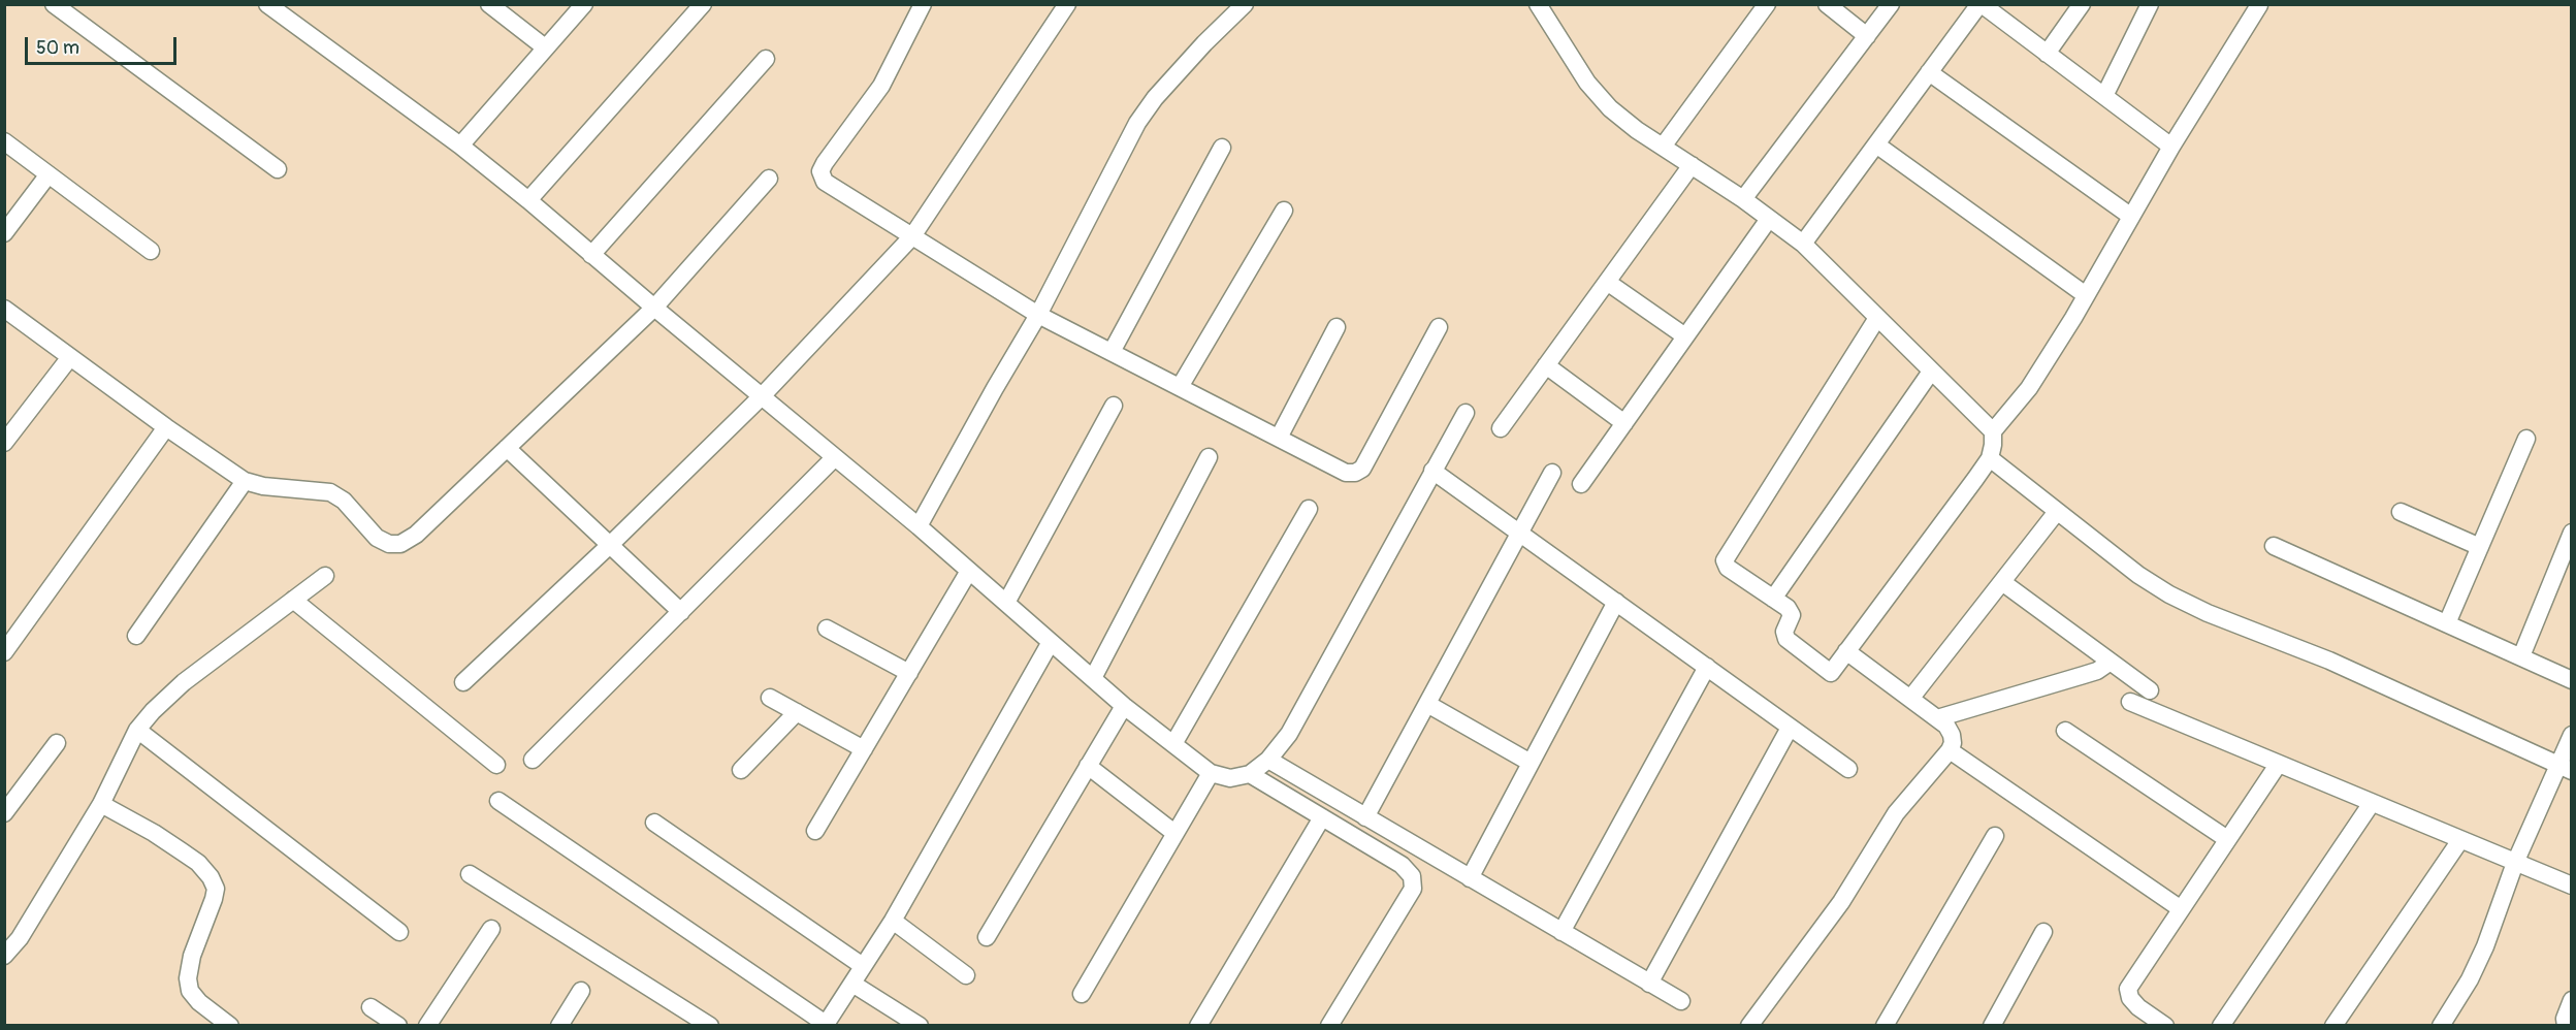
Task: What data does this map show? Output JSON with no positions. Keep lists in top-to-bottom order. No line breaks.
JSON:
{"scale_bar":"50 m"}
